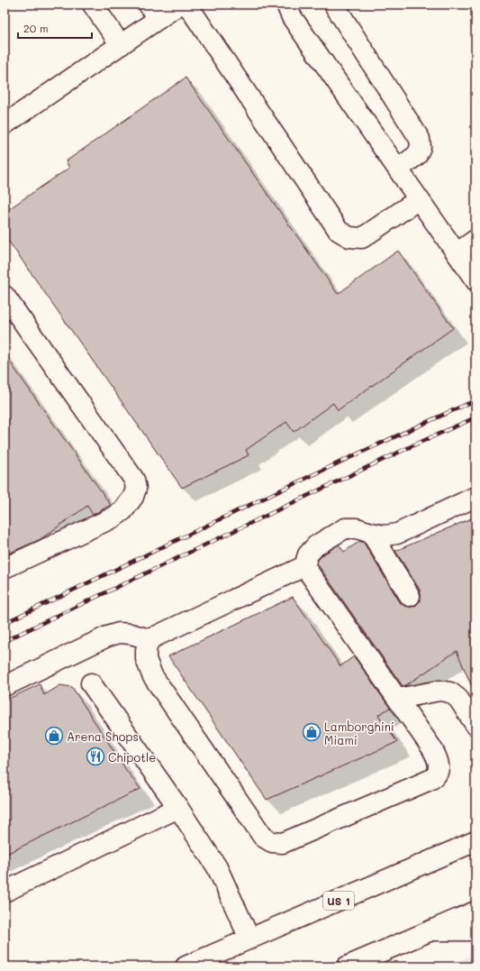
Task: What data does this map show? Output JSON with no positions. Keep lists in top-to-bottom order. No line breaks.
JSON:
{"streets":{"main road":["US 1"]},"places":{"shop":["Lamborghini Miami","Arena Shops"],"restaurant":["Chipotle"]},"scale_bar":"20 m"}
